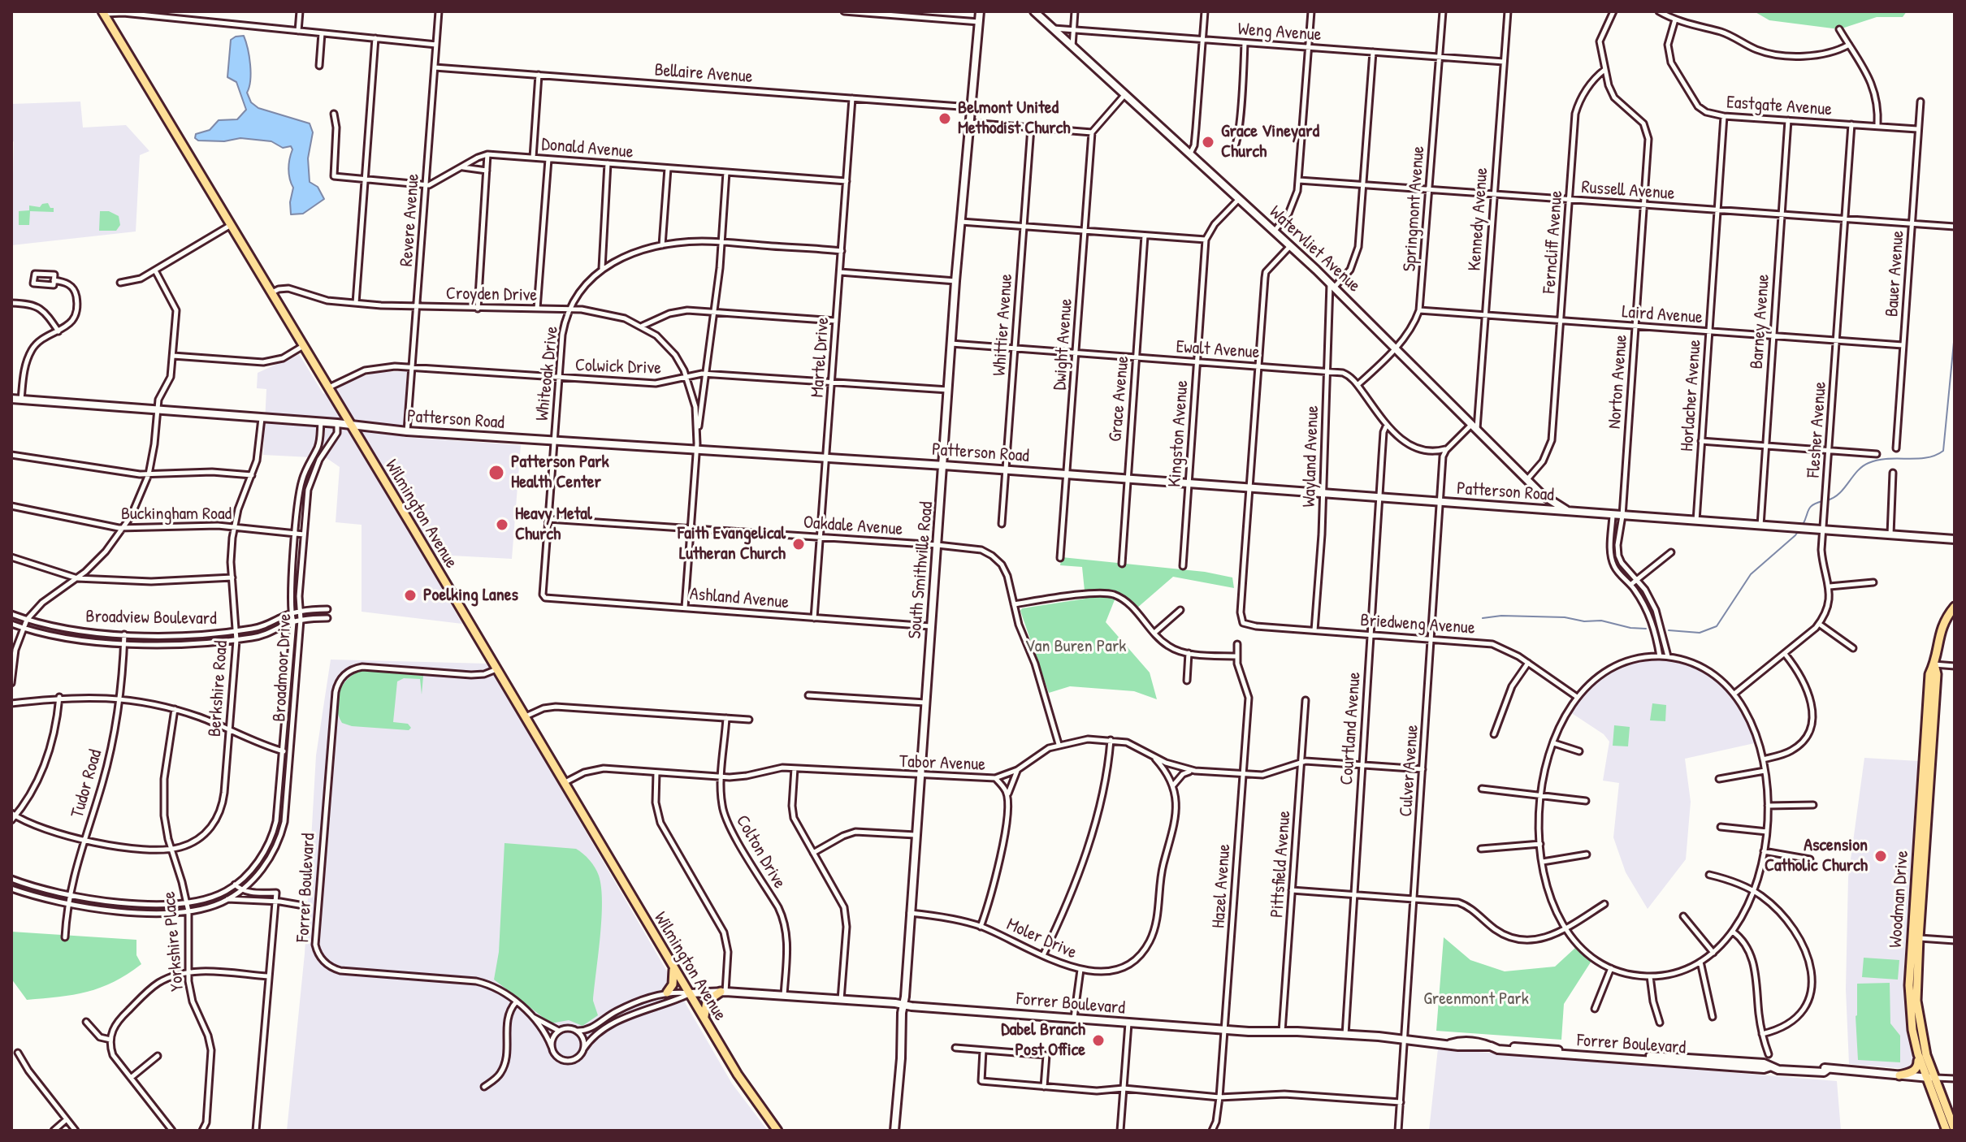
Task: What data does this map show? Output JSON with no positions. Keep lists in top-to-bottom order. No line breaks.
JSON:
{"streets":{"main road":["Watervliet Avenue","Patterson Road","Wilmington Avenue","South Smithville Road","Forrer Boulevard","Woodman Drive"],"street":["Weng Avenue","Bellaire Avenue","Eastgate Avenue","Donald Avenue","Russell Avenue","Springmont Avenue","Kennedy Avenue","Revere Avenue","Ferncliff Avenue","Bauer Avenue","Croyden Drive","Laird Avenue","Barney Avenue","Whittier Avenue","Dwight Avenue","Ewalt Avenue","Martel Drive","Colwick Drive","Whiteoak Drive","Norton Avenue","Horlacher Avenue","Grace Avenue","Flesher Avenue","Kingston Avenue","Wayland Avenue","Buckingham Road","Oakdale Avenue","Ashland Avenue","Broadview Boulevard","Briedweng Avenue","Broadmoor Drive","Berkshire Road","Courtland Avenue","Tabor Avenue","Culver Avenue","Tudor Road","Colton Drive","Pittsfield Avenue","Hazel Avenue","Moler Drive","Yorkshire Place"]},"crossings":[["Weng Avenue","Springmont Avenue"],["Weng Avenue","Kennedy Avenue"],["Weng Avenue","Watervliet Avenue"],["Bellaire Avenue","Revere Avenue"],["Bellaire Avenue","Martel Drive"],["Bellaire Avenue","South Smithville Road"],["Eastgate Avenue","Bauer Avenue"],["Eastgate Avenue","Barney Avenue"],["Eastgate Avenue","Horlacher Avenue"],["Eastgate Avenue","Flesher Avenue"],["Donald Avenue","Revere Avenue"],["Donald Avenue","Martel Drive"],["Russell Avenue","Springmont Avenue"],["Russell Avenue","Kennedy Avenue"],["Russell Avenue","Ferncliff Avenue"],["Russell Avenue","Bauer Avenue"],["Russell Avenue","Barney Avenue"],["Russell Avenue","Norton Avenue"],["Russell Avenue","Horlacher Avenue"],["Russell Avenue","Flesher Avenue"],["Springmont Avenue","Watervliet Avenue"],["Springmont Avenue","Laird Avenue"],["Springmont Avenue","Ewalt Avenue"],["Kennedy Avenue","Watervliet Avenue"],["Kennedy Avenue","Laird Avenue"],["Revere Avenue","Croyden Drive"],["Revere Avenue","Colwick Drive"],["Revere Avenue","Patterson Road"],["Ferncliff Avenue","Watervliet Avenue"],["Ferncliff Avenue","Laird Avenue"],["Ferncliff Avenue","Norton Avenue"],["Watervliet Avenue","Patterson Road"],["Watervliet Avenue","Wayland Avenue"],["Bauer Avenue","Laird Avenue"],["Croyden Drive","Colwick Drive"],["Croyden Drive","Whiteoak Drive"],["Croyden Drive","Patterson Road"],["Croyden Drive","Wilmington Avenue"],["Laird Avenue","Barney Avenue"],["Laird Avenue","Norton Avenue"],["Laird Avenue","Horlacher Avenue"],["Laird Avenue","Flesher Avenue"],["Barney Avenue","Patterson Road"],["Whittier Avenue","Ewalt Avenue"],["Whittier Avenue","Patterson Road"],["Dwight Avenue","Ewalt Avenue"],["Dwight Avenue","Patterson Road"],["Ewalt Avenue","Grace Avenue"],["Ewalt Avenue","Kingston Avenue"],["Ewalt Avenue","Wayland Avenue"],["Ewalt Avenue","South Smithville Road"],["Ewalt Avenue","Courtland Avenue"],["Ewalt Avenue","Culver Avenue"],["Martel Drive","Colwick Drive"],["Martel Drive","Patterson Road"],["Martel Drive","Oakdale Avenue"],["Martel Drive","Ashland Avenue"],["Colwick Drive","Whiteoak Drive"],["Colwick Drive","Wilmington Avenue"],["Colwick Drive","South Smithville Road"],["Whiteoak Drive","Patterson Road"],["Whiteoak Drive","Oakdale Avenue"],["Whiteoak Drive","Ashland Avenue"],["Norton Avenue","Patterson Road"],["Horlacher Avenue","Patterson Road"],["Grace Avenue","Patterson Road"],["Patterson Road","Flesher Avenue"],["Patterson Road","Kingston Avenue"],["Patterson Road","Wayland Avenue"],["Patterson Road","Wilmington Avenue"],["Patterson Road","South Smithville Road"],["Patterson Road","Briedweng Avenue"],["Patterson Road","Broadmoor Drive"],["Patterson Road","Berkshire Road"],["Patterson Road","Courtland Avenue"],["Patterson Road","Culver Avenue"],["Wayland Avenue","Briedweng Avenue"],["Buckingham Road","Broadmoor Drive"],["Buckingham Road","Berkshire Road"],["Wilmington Avenue","Tabor Avenue"],["Wilmington Avenue","Forrer Boulevard"],["Oakdale Avenue","South Smithville Road"],["Oakdale Avenue","Tabor Avenue"],["South Smithville Road","Ashland Avenue"],["South Smithville Road","Tabor Avenue"],["South Smithville Road","Forrer Boulevard"],["South Smithville Road","Moler Drive"],["Broadview Boulevard","Broadmoor Drive"],["Broadview Boulevard","Berkshire Road"],["Broadview Boulevard","Tudor Road"],["Briedweng Avenue","Courtland Avenue"],["Briedweng Avenue","Culver Avenue"],["Broadmoor Drive","Yorkshire Place"],["Berkshire Road","Tudor Road"],["Berkshire Road","Yorkshire Place"],["Courtland Avenue","Tabor Avenue"],["Courtland Avenue","Forrer Boulevard"],["Tabor Avenue","Culver Avenue"],["Tabor Avenue","Colton Drive"],["Tabor Avenue","Pittsfield Avenue"],["Tabor Avenue","Hazel Avenue"],["Culver Avenue","Forrer Boulevard"],["Colton Drive","Forrer Boulevard"],["Pittsfield Avenue","Forrer Boulevard"],["Hazel Avenue","Forrer Boulevard"],["Forrer Boulevard","Woodman Drive"]],"parks":["Van Buren Park","Greenmont Park"],"places":["Belmont United Methodist Church","Grace Vineyard Church","Patterson Park Health Center","Heavy Metal Church","Faith Evangelical Lutheran Church","Poelking Lanes","Ascension Catholic Church","Dabel Branch Post Office"]}
